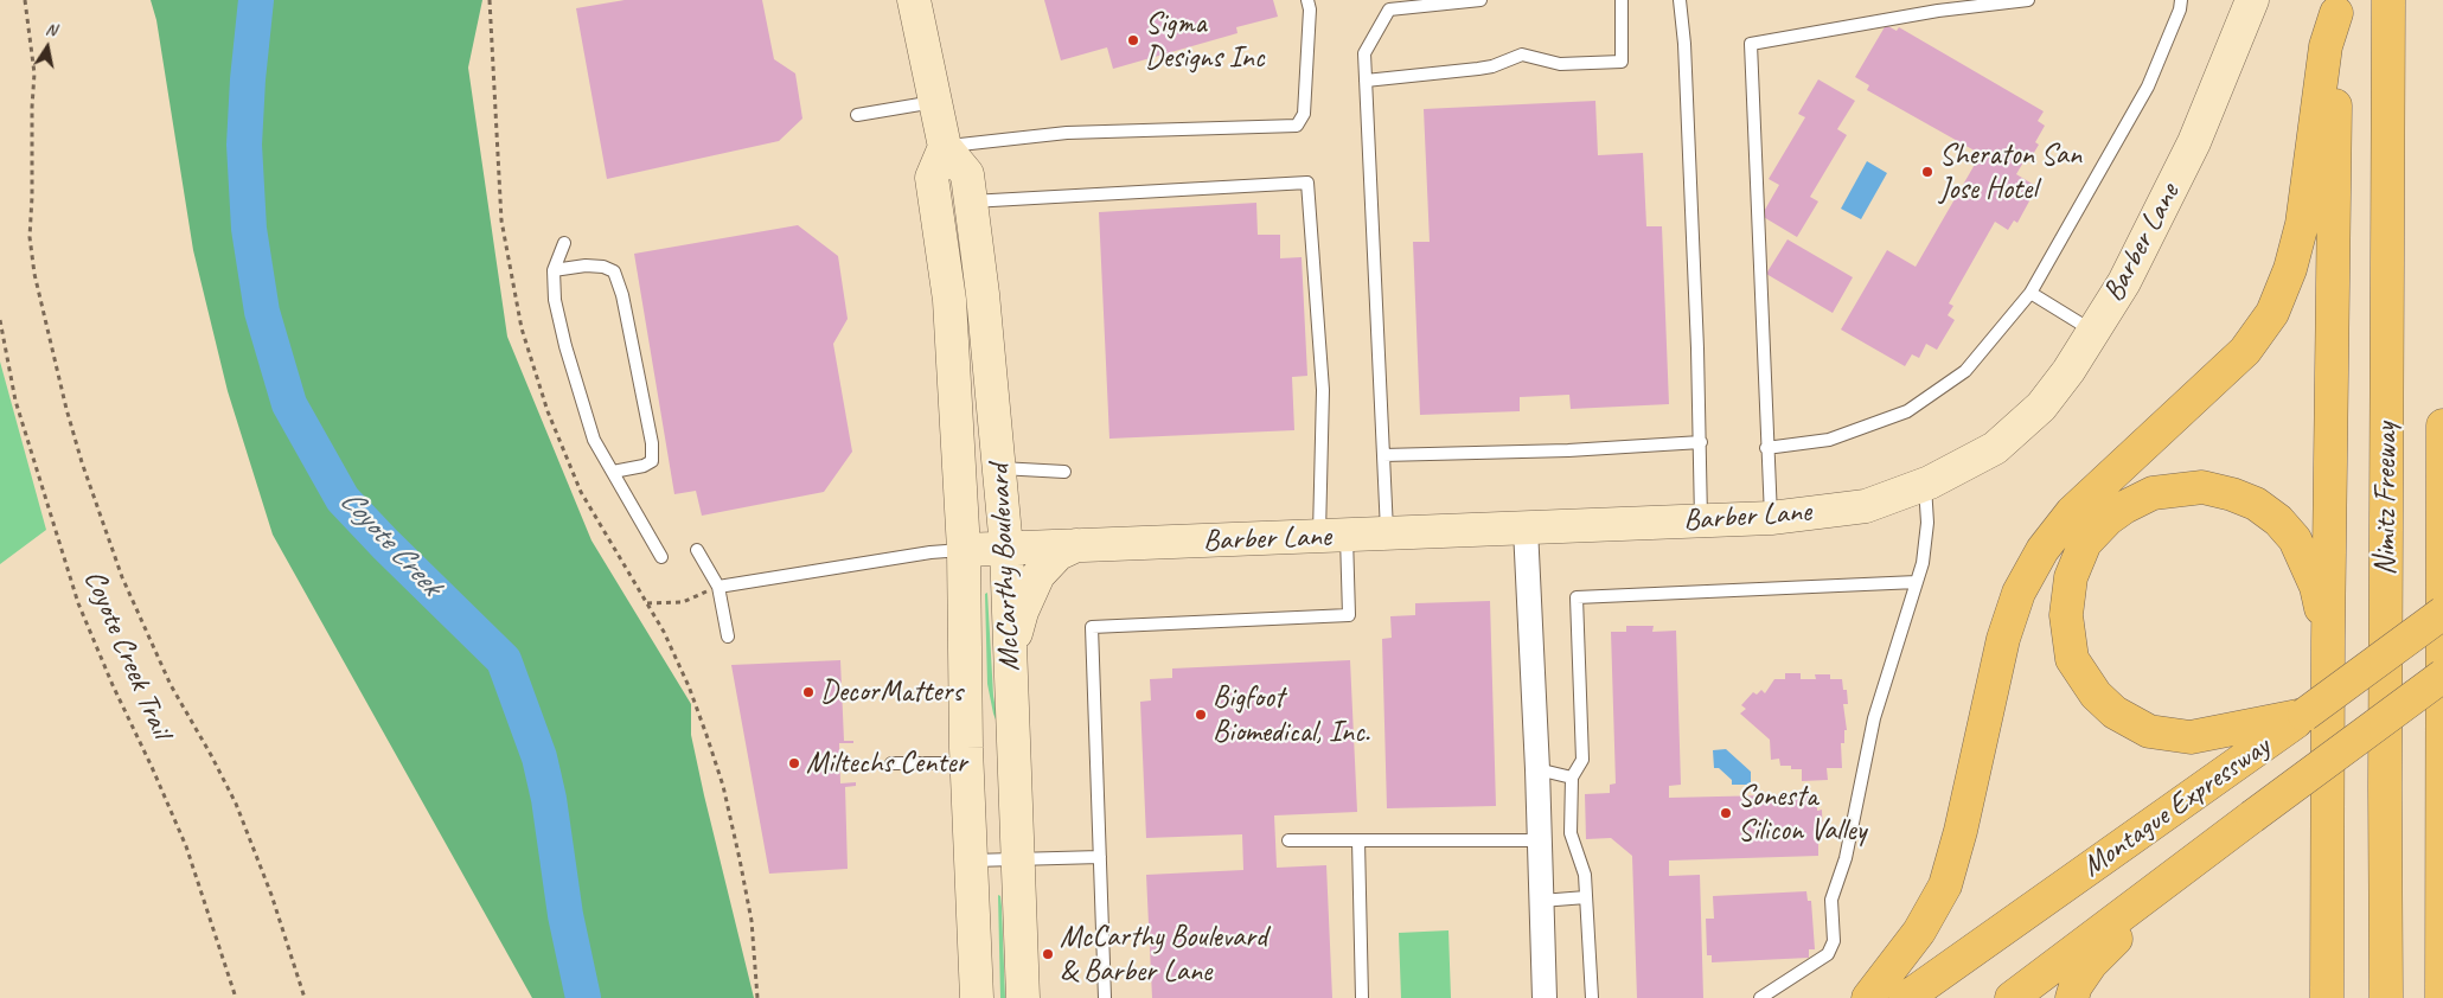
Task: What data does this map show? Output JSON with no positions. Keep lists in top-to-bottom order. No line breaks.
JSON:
{"streets":{"highway":["Nimitz Freeway","Montague Expressway"],"main road":["Barber Lane","McCarthy Boulevard"],"path":["Coyote Creek Trail"]},"crossings":[["Barber Lane","McCarthy Boulevard"]],"water":["Coyote Creek"],"places":["Sigma Designs Inc","Sheraton San Jose Hotel","DecorMatters","Bigfoot Biomedical, Inc.","Miltechs Center","Sonesta Silicon Valley","McCarthy Boulevard & Barber Lane"],"north":"top"}
